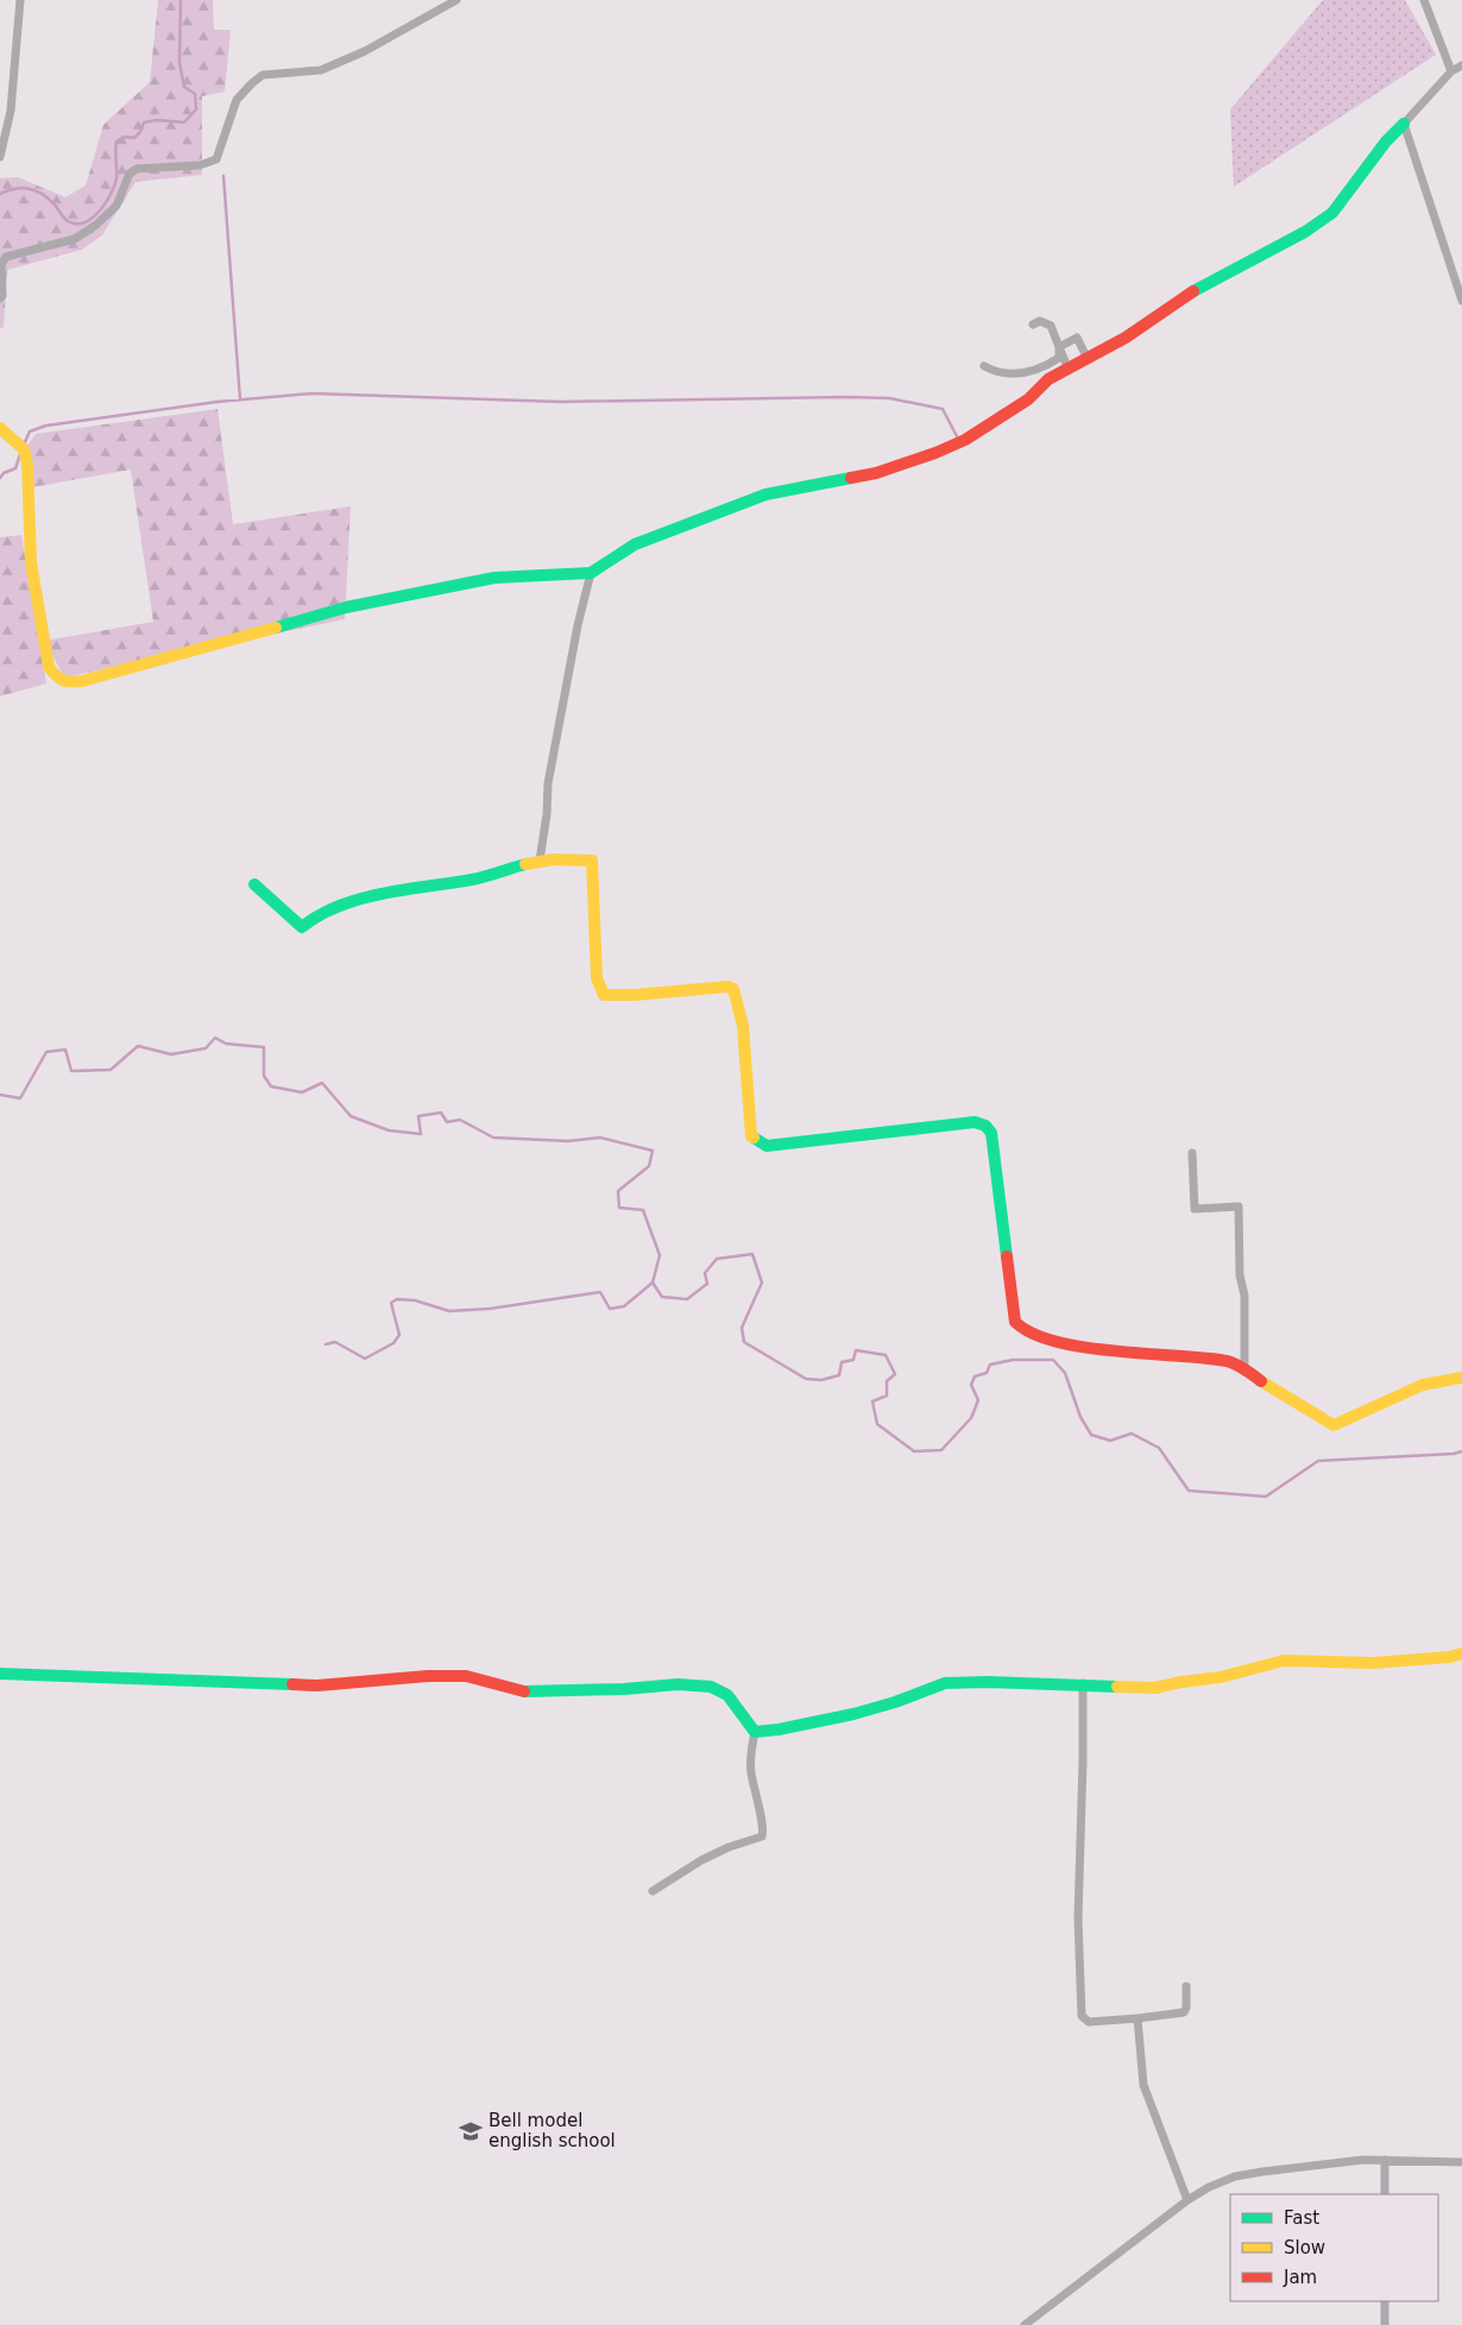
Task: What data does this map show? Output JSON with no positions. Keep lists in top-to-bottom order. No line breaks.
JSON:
{"places":{"school or university":["Bell model english school"]},"legend":["Fast","Slow","Jam"]}
